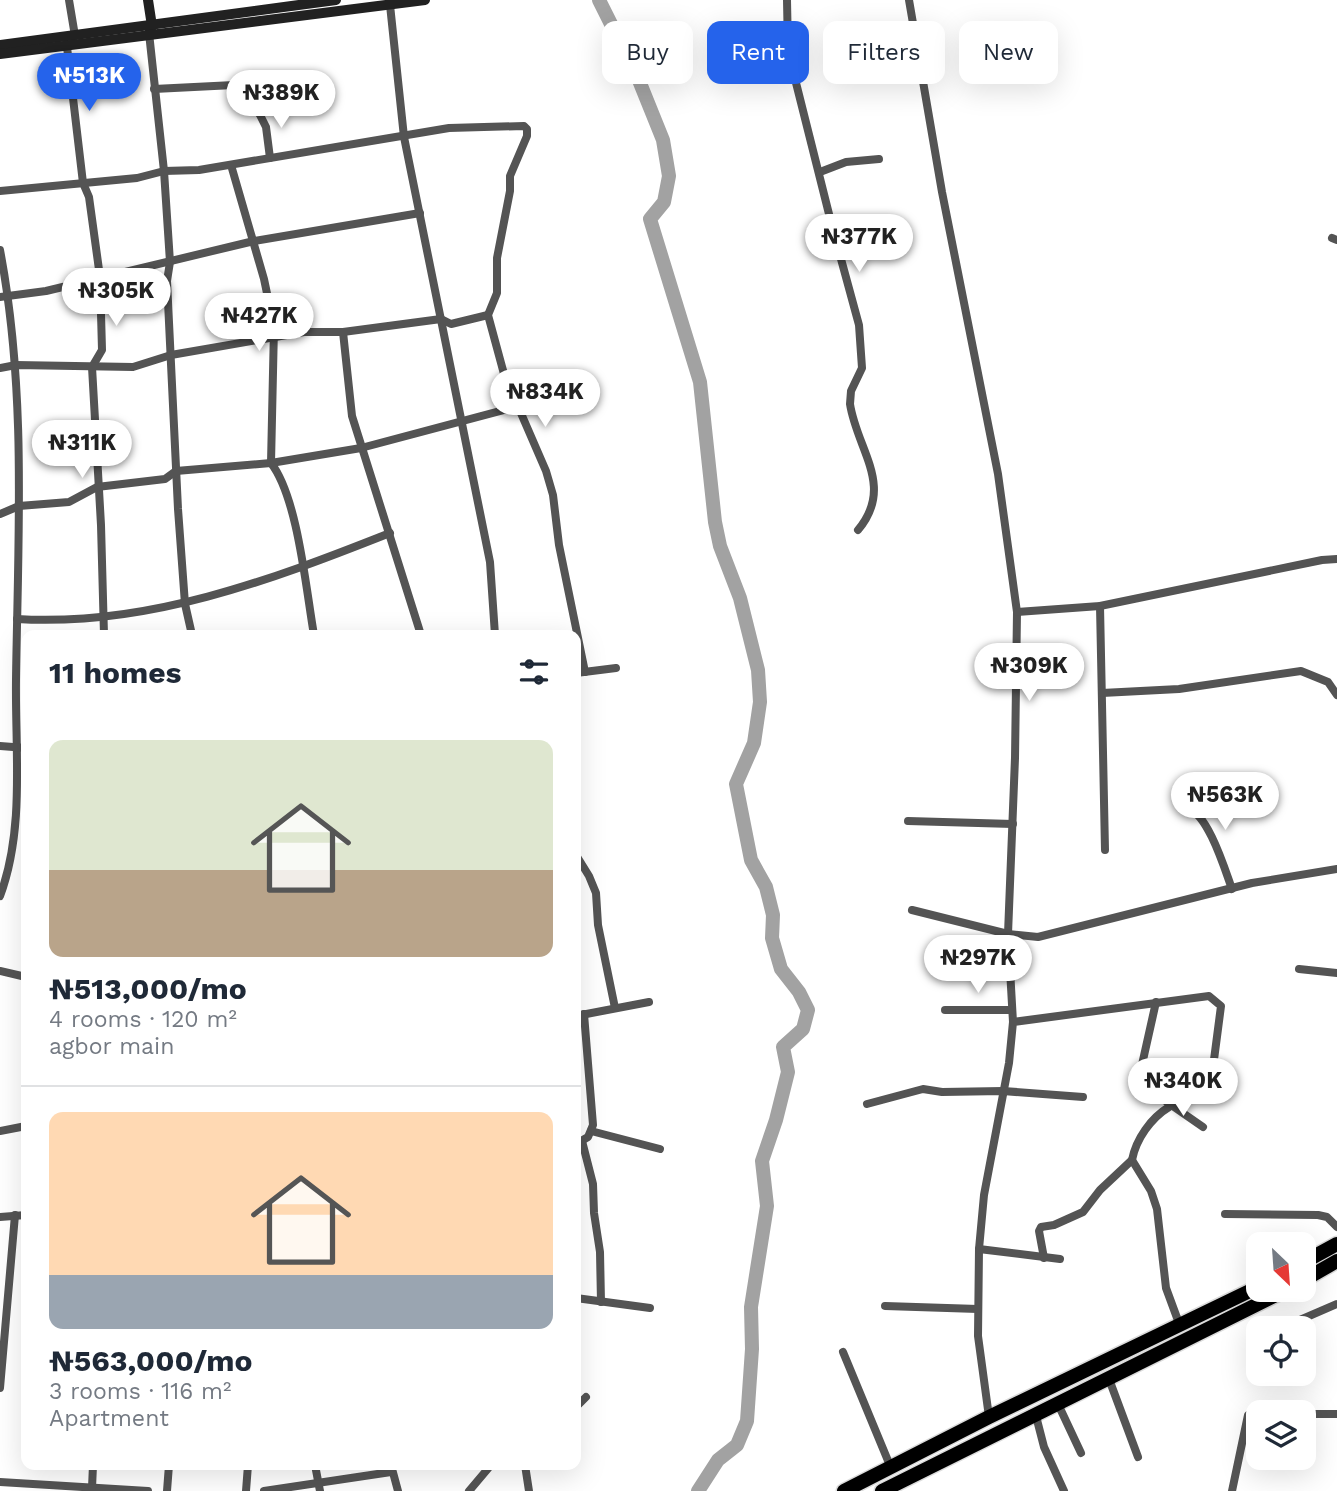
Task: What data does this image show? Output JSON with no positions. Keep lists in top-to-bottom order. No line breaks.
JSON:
{"north":"bottom right","page":{"chip":["Buy","Rent","Filters","New"],"price":["₦513K","₦389K","₦377K","₦305K","₦427K","₦834K","₦311K","₦309K","₦563K","₦297K","₦340K"],"heading":"11 homes","list":[{"name":"₦513,000/mo","note":"4 rooms · 120 m² · agbor main"},{"name":"₦563,000/mo","note":"3 rooms · 116 m² · Apartment"}]}}
